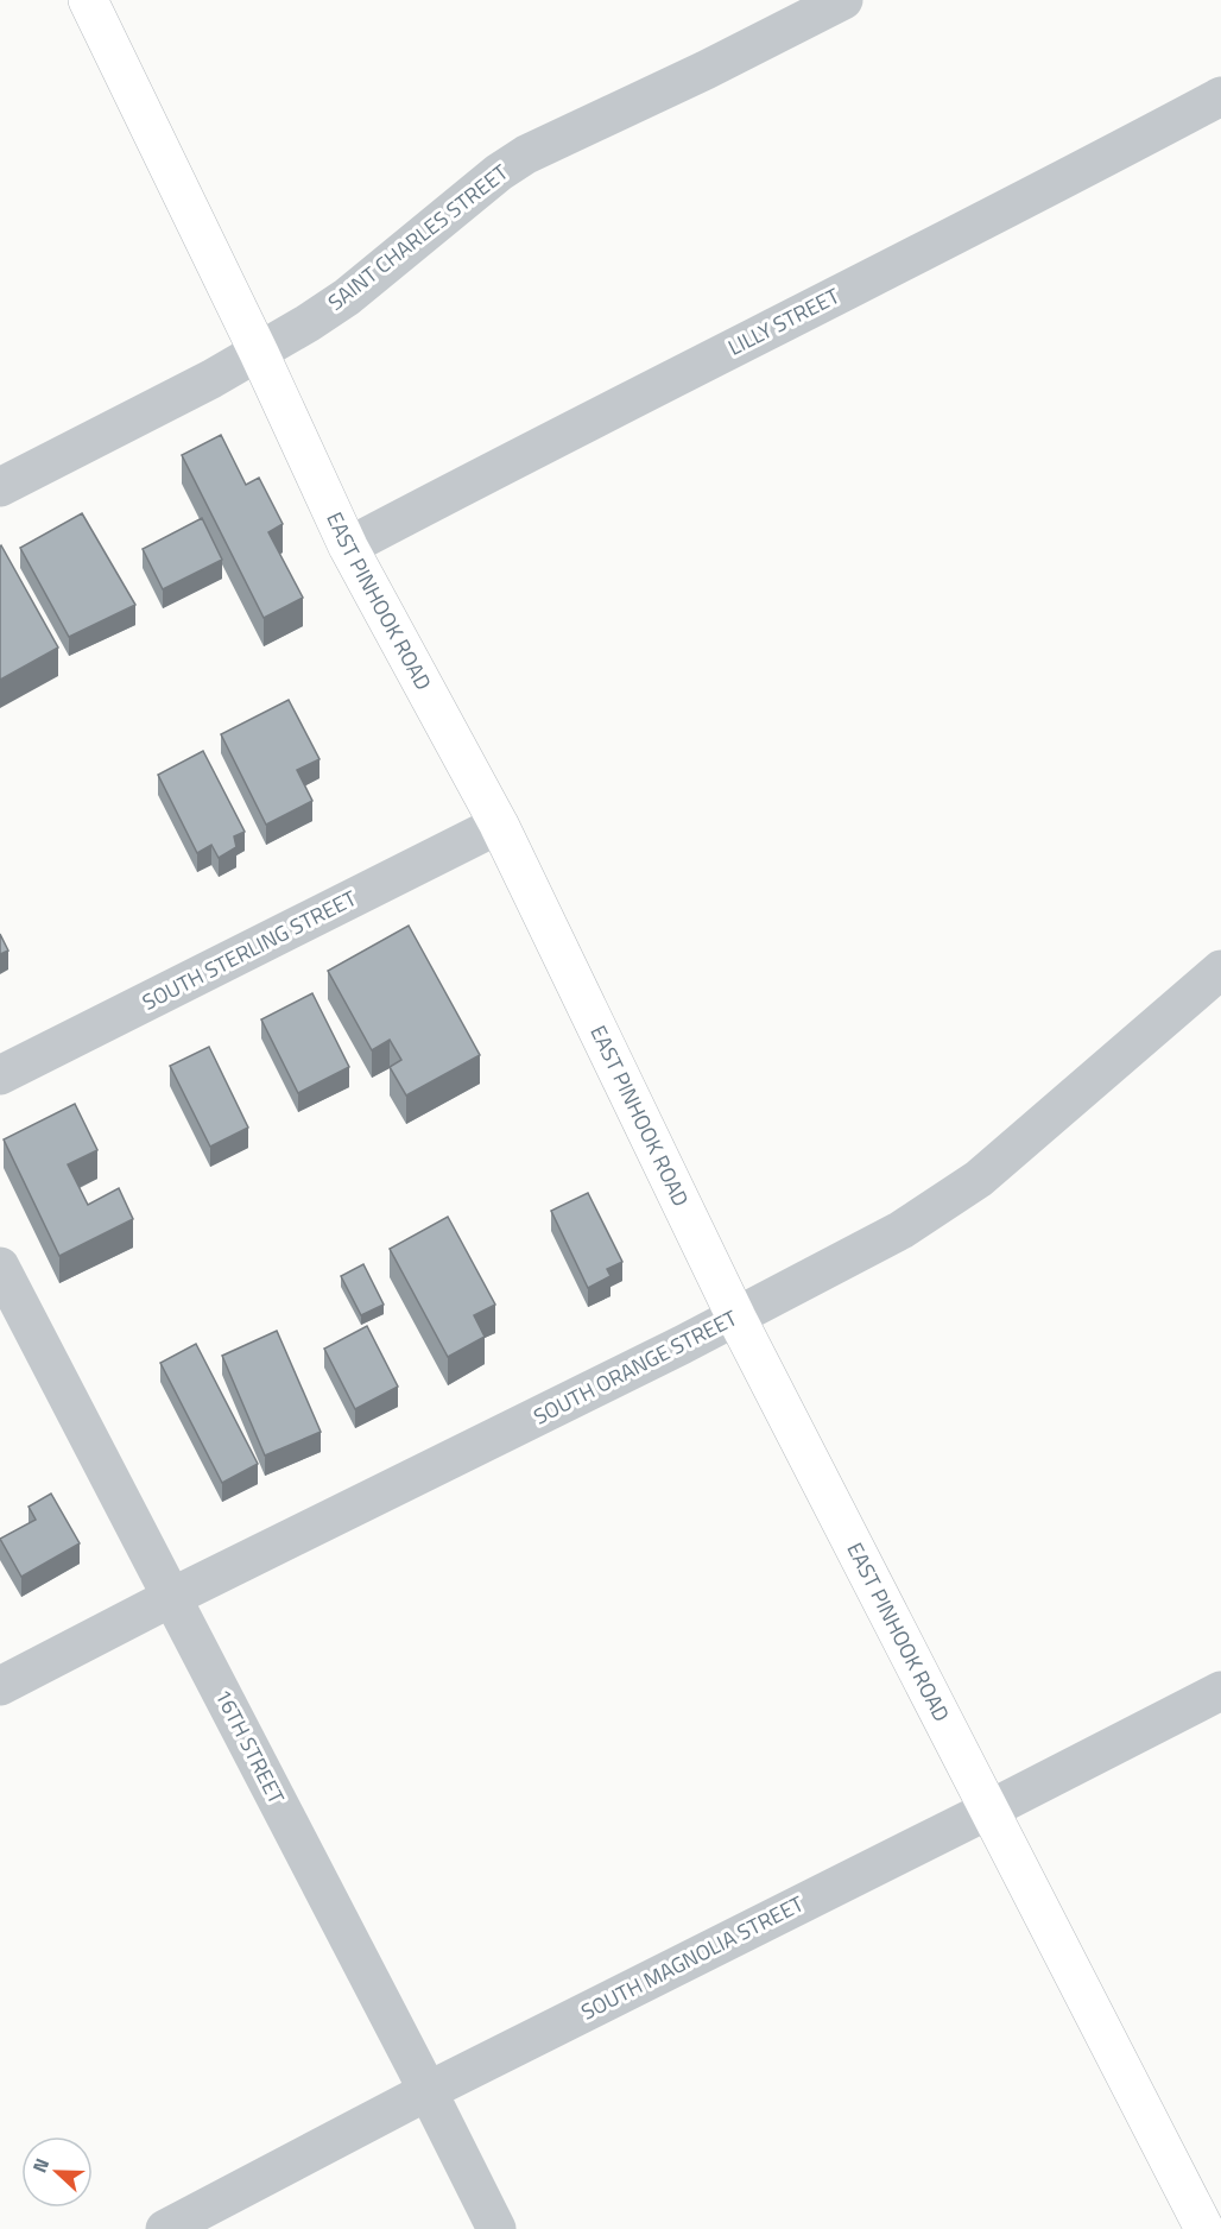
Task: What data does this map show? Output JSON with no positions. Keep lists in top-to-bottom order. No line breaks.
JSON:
{"streets":{"main road":["EAST PINHOOK ROAD"],"street":["SAINT CHARLES STREET","LILLY STREET","SOUTH STERLING STREET","SOUTH ORANGE STREET","16TH STREET","SOUTH MAGNOLIA STREET"]},"crossings":[["SAINT CHARLES STREET","EAST PINHOOK ROAD"],["LILLY STREET","EAST PINHOOK ROAD"],["EAST PINHOOK ROAD","SOUTH STERLING STREET"],["EAST PINHOOK ROAD","SOUTH ORANGE STREET"],["EAST PINHOOK ROAD","SOUTH MAGNOLIA STREET"],["SOUTH ORANGE STREET","16TH STREET"],["16TH STREET","SOUTH MAGNOLIA STREET"]],"north":"left"}
